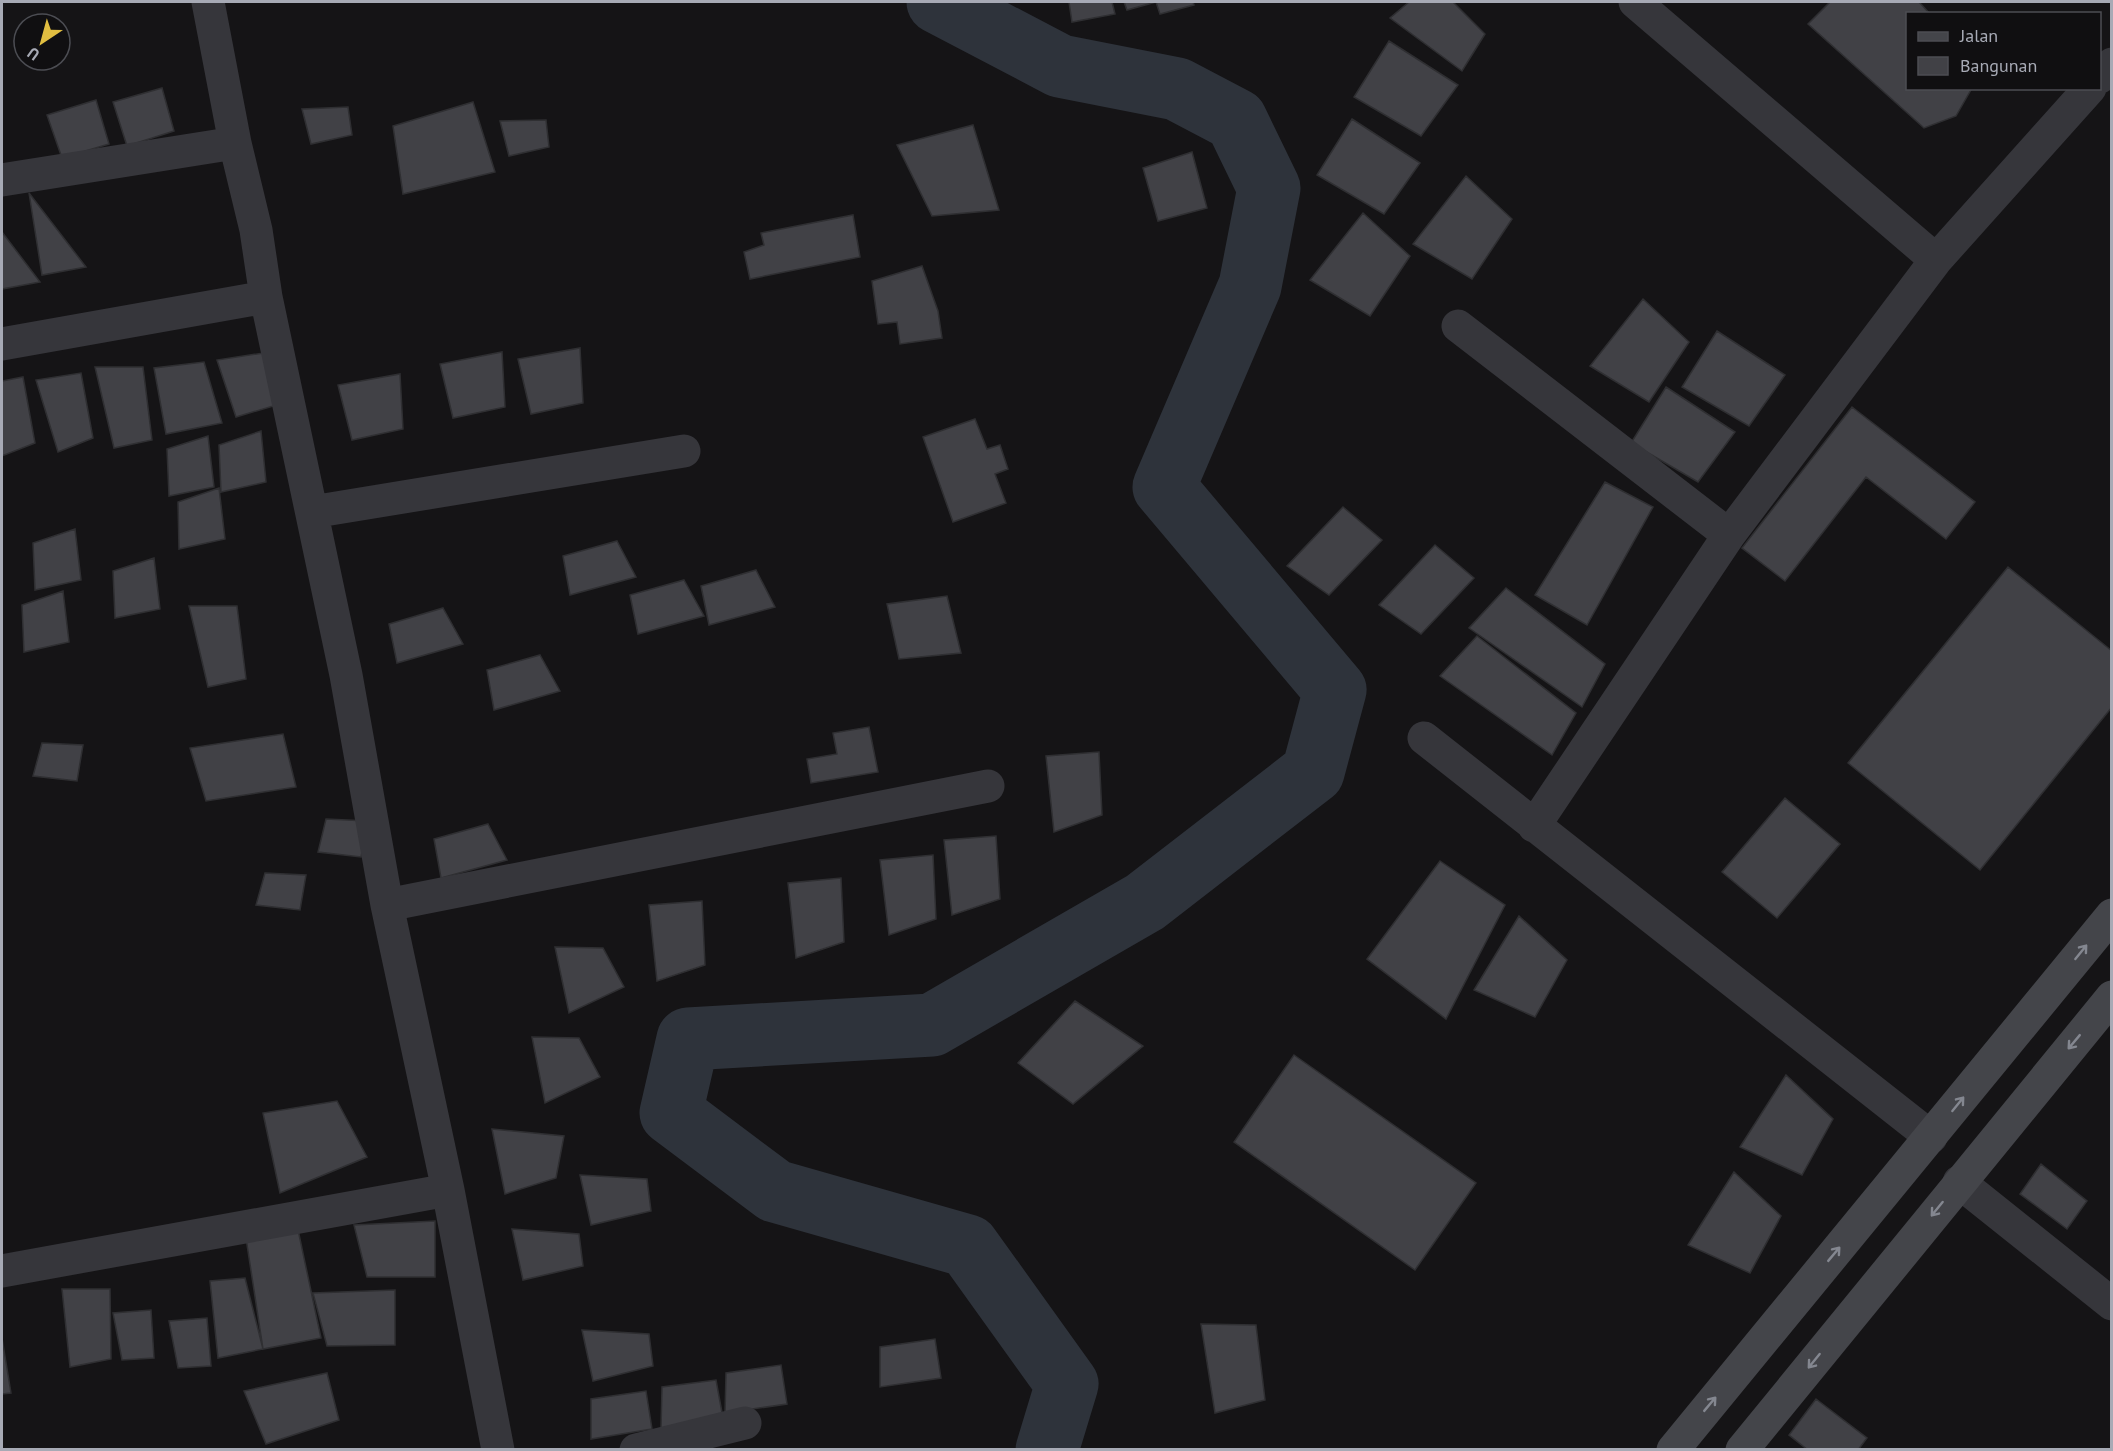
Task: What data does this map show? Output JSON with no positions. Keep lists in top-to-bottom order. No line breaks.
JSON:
{"legend":["Jalan","Bangunan"],"north":"bottom left"}
